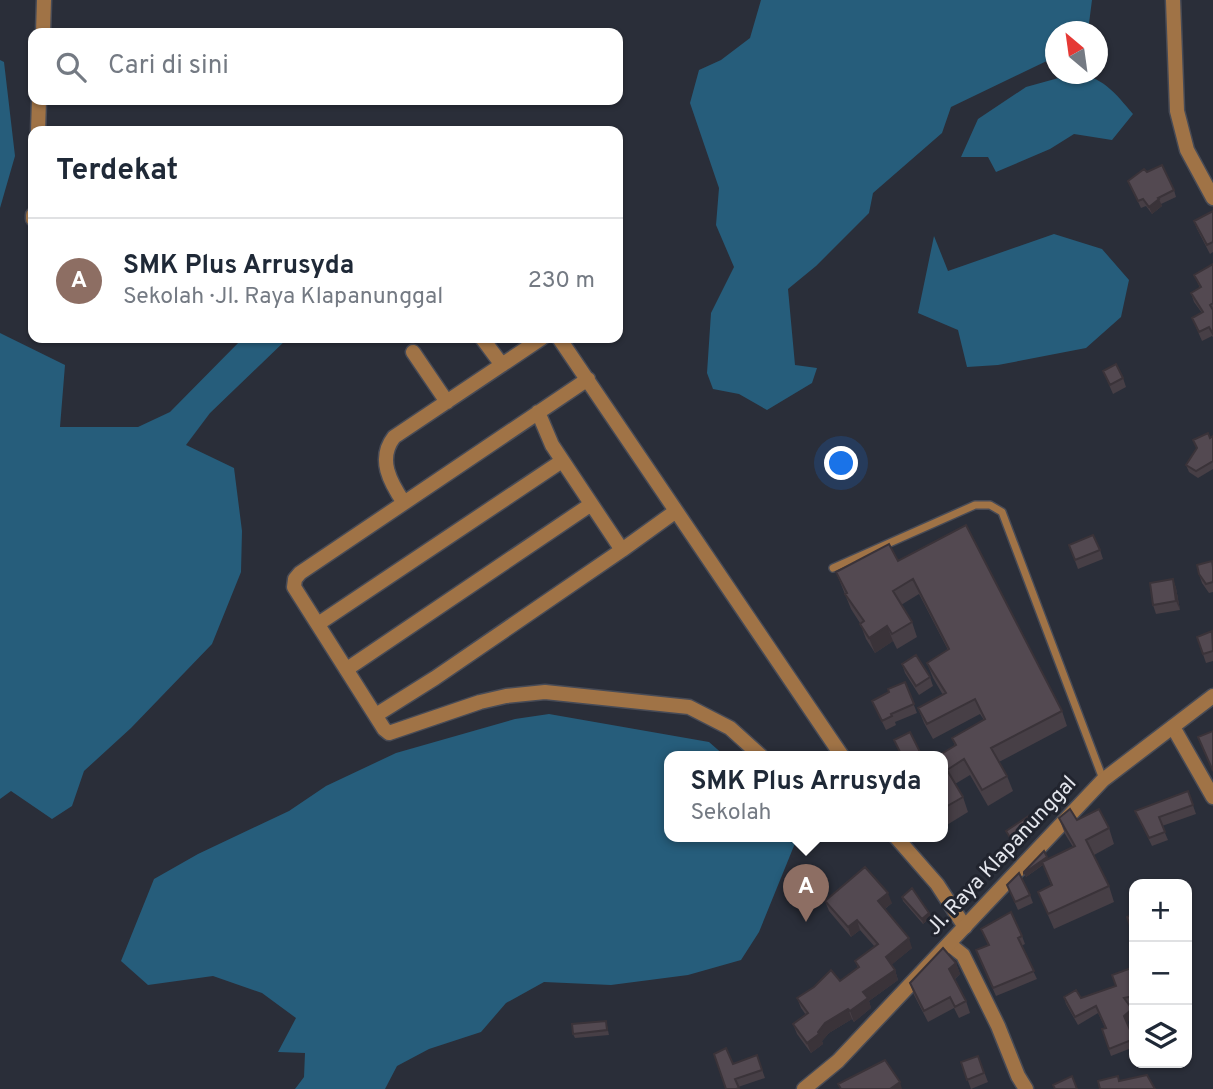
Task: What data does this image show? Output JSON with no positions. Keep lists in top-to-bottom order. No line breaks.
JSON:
{"streets":{"street":["Jl. Raya Klapanunggal"]},"north":"top left","page":{"search":"Cari di sini","heading":"Terdekat","list":[{"mark":"A","name":"SMK Plus Arrusyda","note":"Sekolah · Jl. Raya Klapanunggal","value":"230 m"}],"popup":["SMK Plus Arrusyda","Sekolah"],"pins":"A","map_buttons":["+","−"]}}
